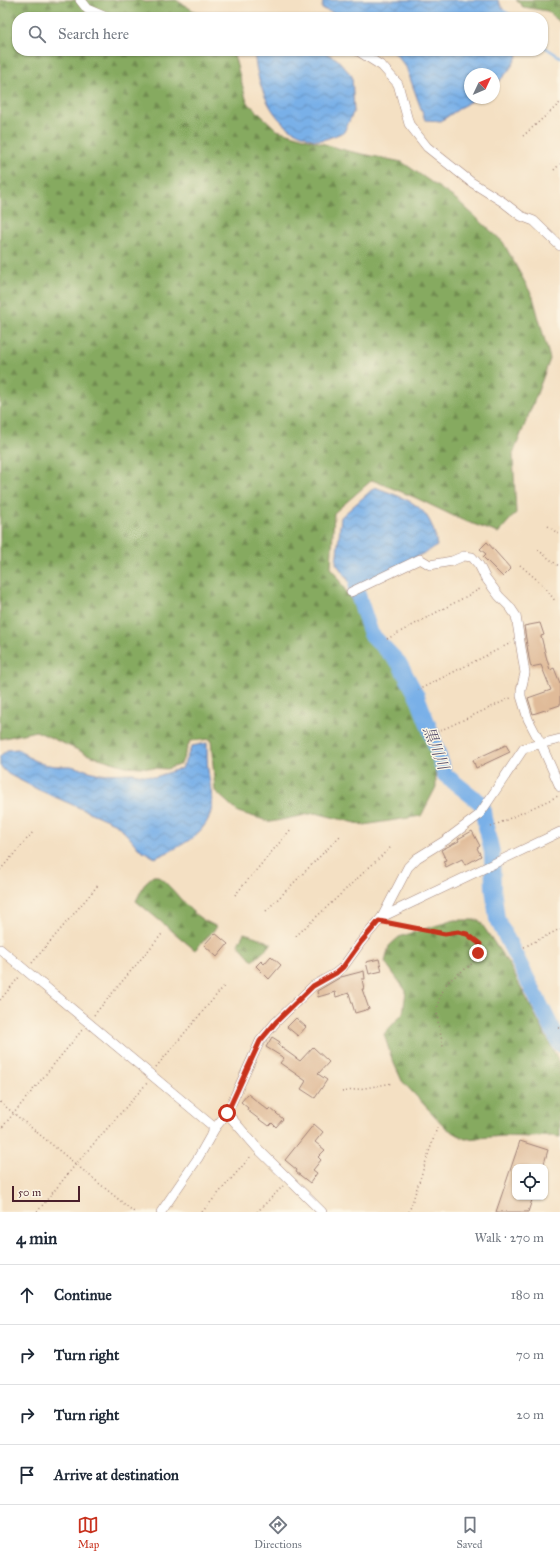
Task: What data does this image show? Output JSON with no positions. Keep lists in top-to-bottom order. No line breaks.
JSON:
{"water":["黒川川"],"scale_bar":"50 m","north":"top right","page":{"search":"Search here","scale":"50 m","heading":["4 min","Walk · 270 m"],"list":[["Continue","180 m"],["Turn right","70 m"],["Turn right","20 m"],"Arrive at destination"],"nav":["Map","Directions","Saved"]}}
